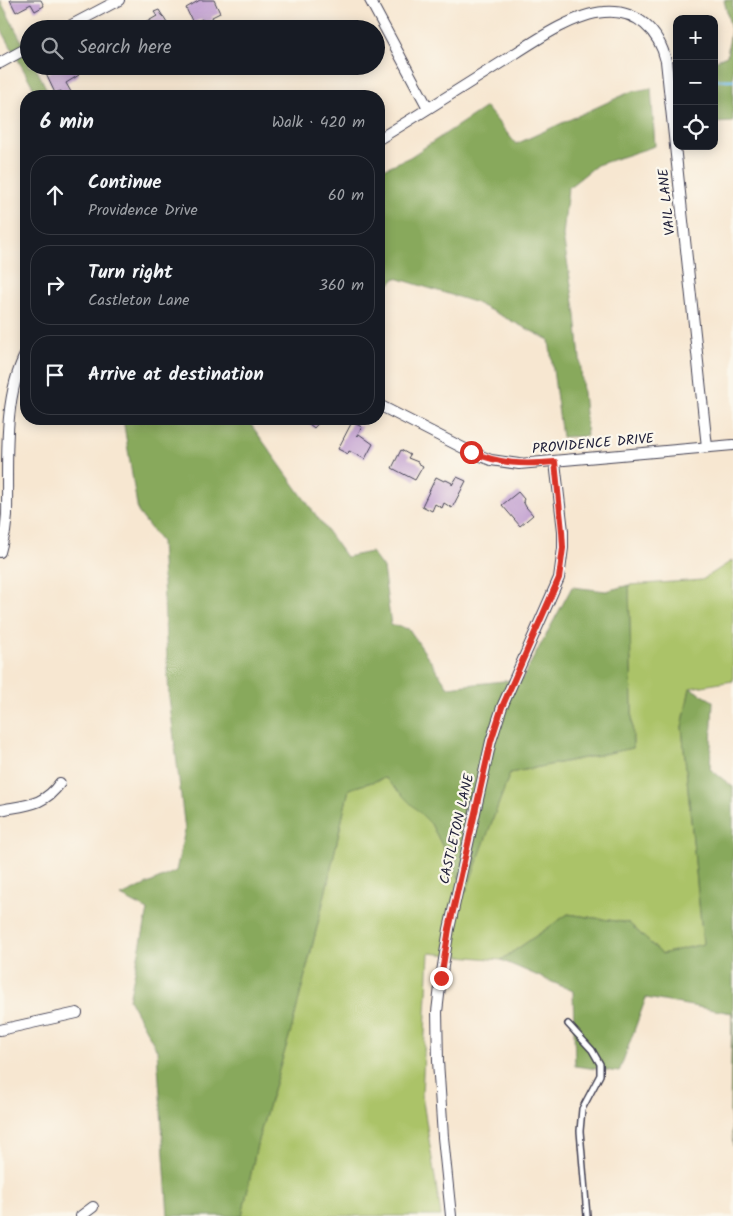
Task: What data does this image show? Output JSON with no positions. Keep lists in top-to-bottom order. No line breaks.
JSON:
{"streets":{"street":["VAIL LANE","PROVIDENCE DRIVE","CASTLETON LANE"]},"crossings":[["VAIL LANE","PROVIDENCE DRIVE"],["PROVIDENCE DRIVE","CASTLETON LANE"]],"page":{"map_buttons":["+","−"],"search":"Search here","heading":["6 min","Walk · 420 m"],"list":[["Continue","Providence Drive","60 m"],["Turn right","Castleton Lane","360 m"],"Arrive at destination"]}}
